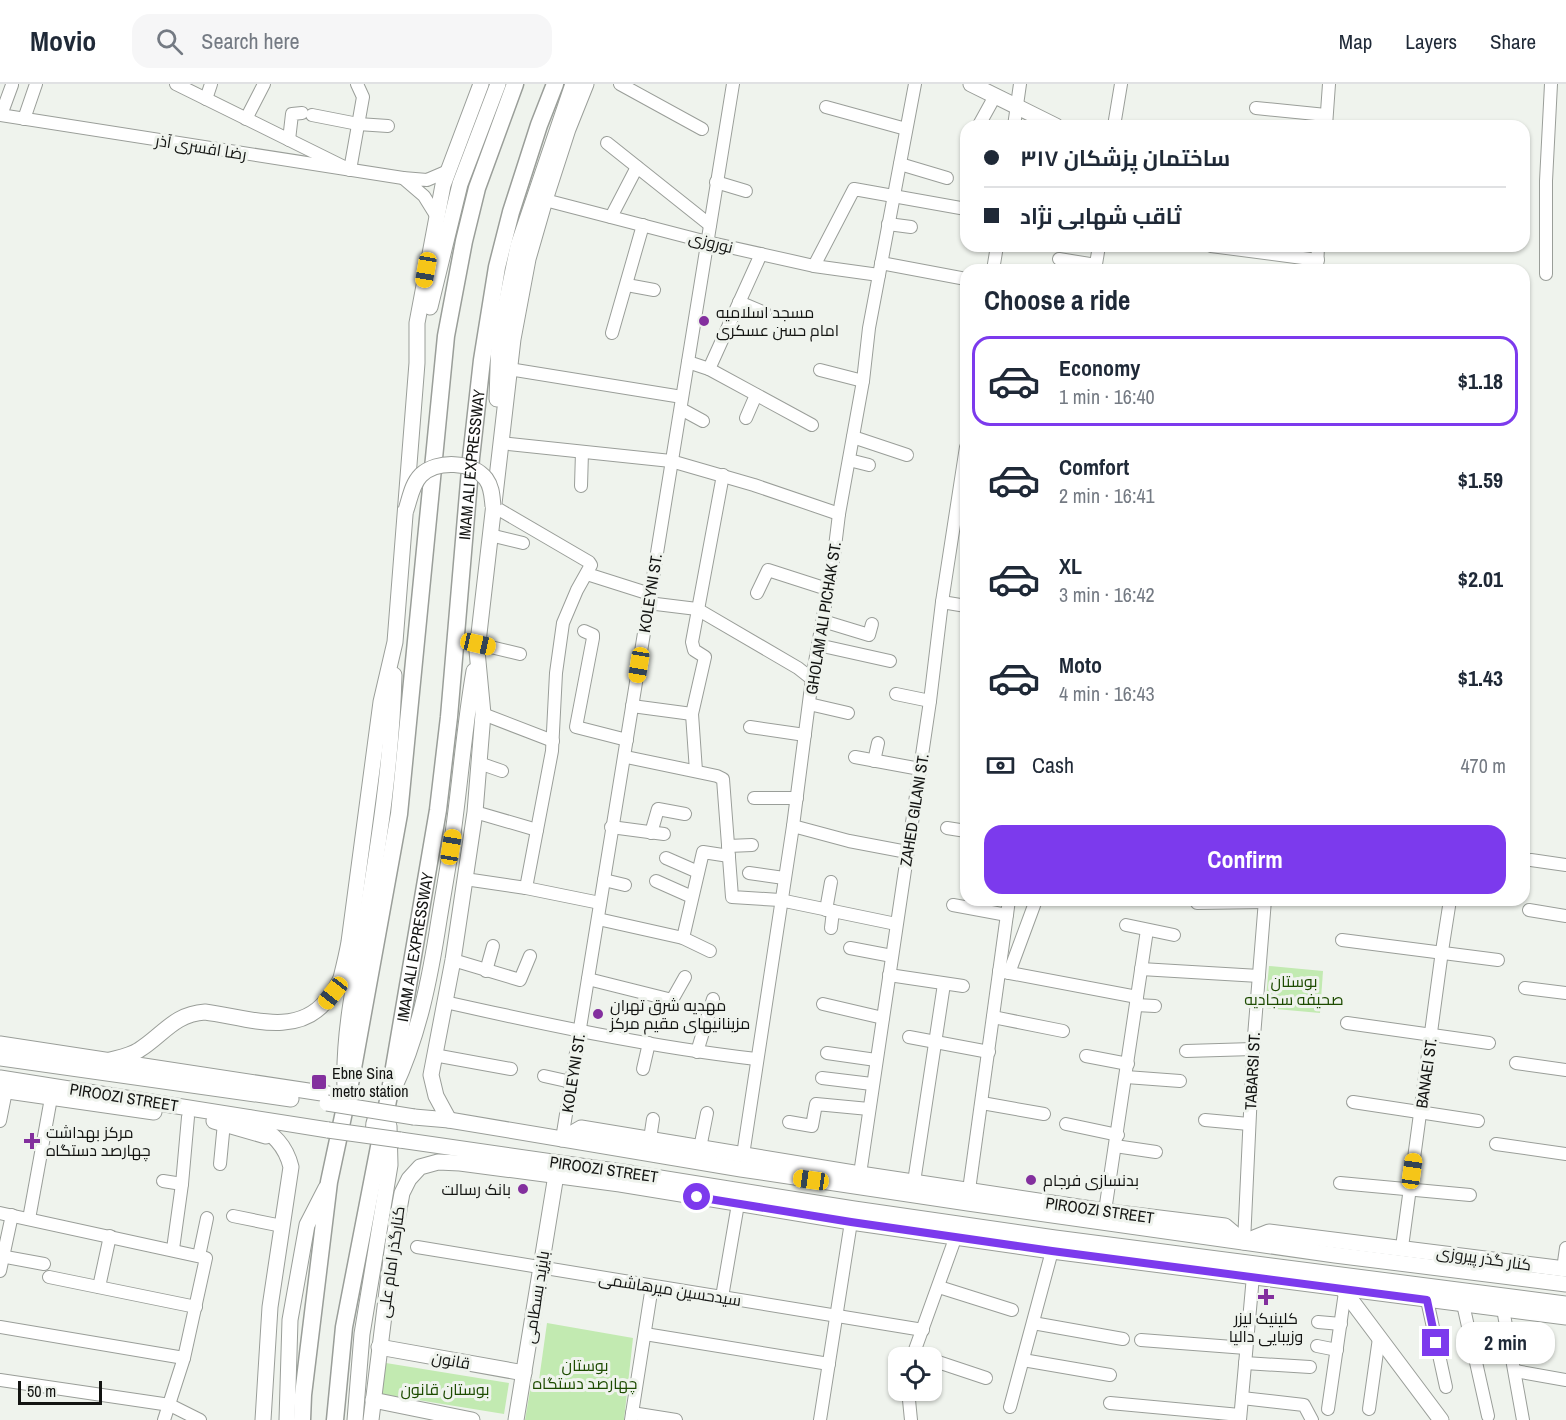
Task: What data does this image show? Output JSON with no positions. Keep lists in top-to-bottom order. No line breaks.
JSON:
{"streets":{"highway":["IMAM ALI EXPRESSWAY"],"main road":["PIROOZI STREET","کنار گذر پیروزی","کنارگذر امام علی","بایزید بسطامی","قانون"],"street":["رضا افسری آذر","نوروزی","KOLEYNI ST.","GHOLAM ALI PICHAK ST.","ZAHED GILANI ST.","TABARSI ST.","BANAEI ST.","سیدحسین میرهاشمی"]},"crossings":[["نوروزی","KOLEYNI ST."],["نوروزی","GHOLAM ALI PICHAK ST."],["IMAM ALI EXPRESSWAY","PIROOZI STREET"],["KOLEYNI ST.","PIROOZI STREET"],["GHOLAM ALI PICHAK ST.","PIROOZI STREET"],["ZAHED GILANI ST.","PIROOZI STREET"],["TABARSI ST.","PIROOZI STREET"],["BANAEI ST.","کنار گذر پیروزی"],["PIROOZI STREET","کنار گذر پیروزی"],["PIROOZI STREET","کنارگذر امام علی"],["کنارگذر امام علی","بایزید بسطامی"],["کنارگذر امام علی","قانون"],["سیدحسین میرهاشمی","بایزید بسطامی"],["بایزید بسطامی","قانون"]],"parks":["بوستان صحیفه سجادیه","بوستان چهارصد دستگاه","بوستان قانون"],"places":{"other":["مسجد اسلامیه امام حسن عسکری","مهدیه شرق تهران مزینانیهای مقیم مرکز","بدنسازی فرجام","بانک رسالت"],"transit":["Ebne Sina metro station"],"health":["مرکز بهداشت چهارصد دستگاه","کلینیک لیزر وزیبایی دالیا"]},"scale_bar":"50 m","page":{"header":"Movio","search":"Search here","nav":["Map","Layers","Share"],"banner":["ساختمان پزشکان ۳۱۷","ثاقب شهابی نژاد"],"heading":"Choose a ride","list":[{"name":"Economy","note":"1 min · 16:40","value":"$1.18"},{"name":"Comfort","note":"2 min · 16:41","value":"$1.59"},{"name":"XL","note":"3 min · 16:42","value":"$2.01"},{"name":"Moto","note":"4 min · 16:43","value":"$1.43"}],"pay":["Cash","470 m"],"buttons":"Confirm","bubble":"2 min","scale":"50 m"}}
